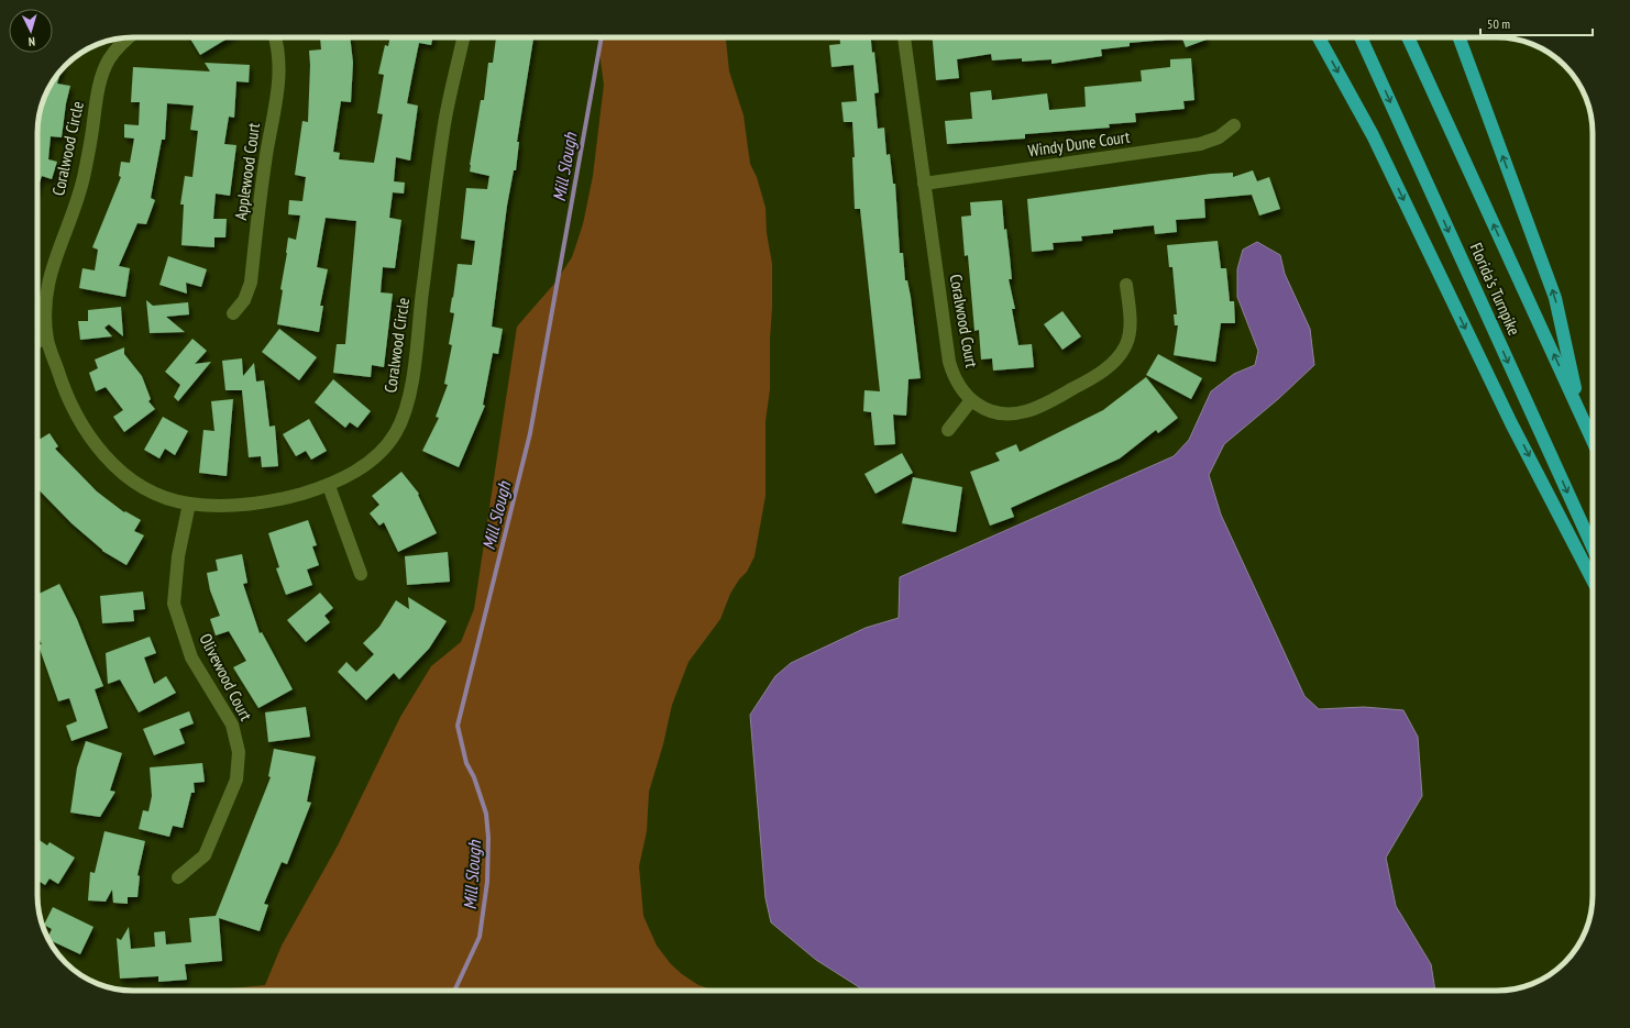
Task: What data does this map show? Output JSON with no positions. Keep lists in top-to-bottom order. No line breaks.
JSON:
{"streets":{"highway":["Florida's Turnpike"],"street":["Windy Dune Court","Coralwood Circle","Applewood Court","Coralwood Court","Olivewood Court"]},"crossings":[["Windy Dune Court","Coralwood Court"],["Coralwood Circle","Olivewood Court"]],"water":["Mill Slough"],"scale_bar":"50 m","north":"bottom"}
